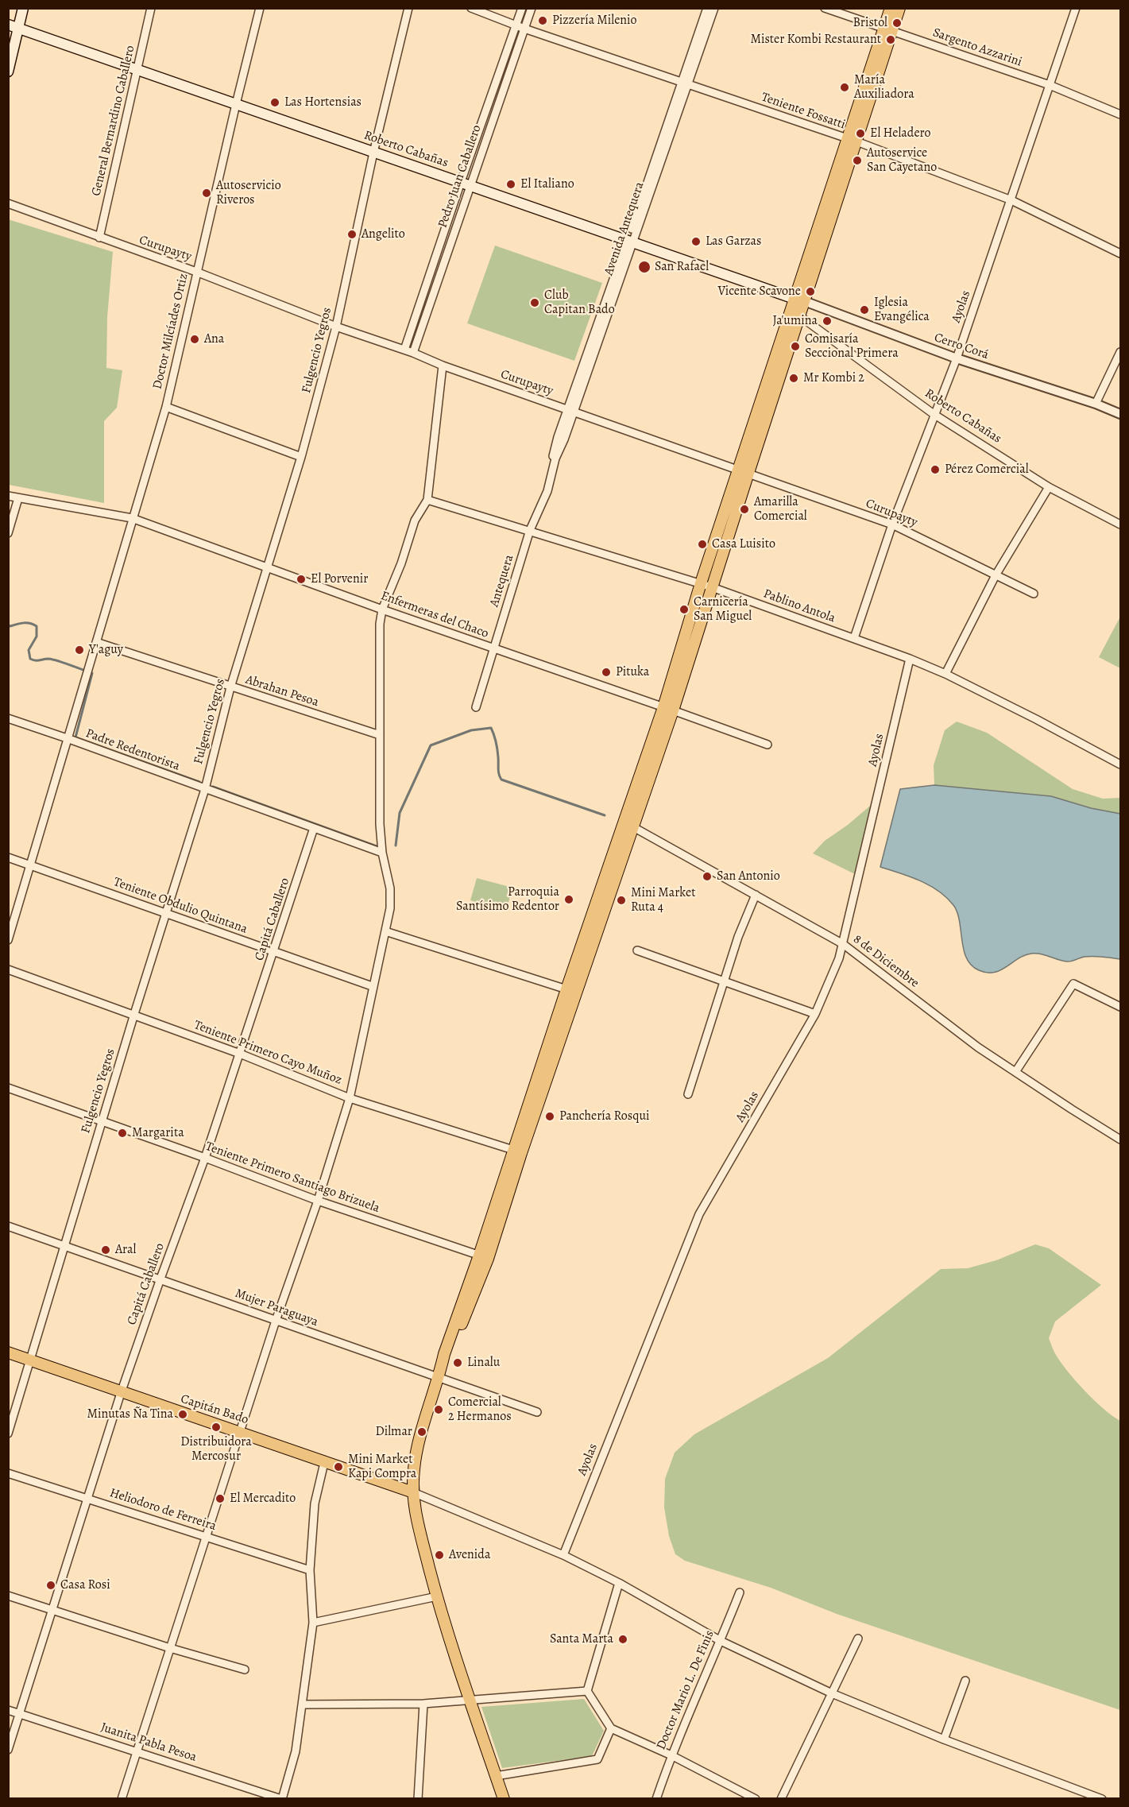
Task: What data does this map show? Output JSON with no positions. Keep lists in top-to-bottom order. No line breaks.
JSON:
{"streets":{"main road":["Roberto Cabañas","Capitán Bado"],"street":["Sargento Azzarini","Teniente Fossatti","General Bernardino Caballero","Pedro Juan Caballero","Avenida Antequera","Curupayty","Ayolas","Doctor Milcíades Ortiz","Cerro Corá","Fulgencio Yegros","Antequera","Pablino Antola","Enfermeras del Chaco","Abrahan Pesoa","Padre Redentorista","Teniente Obdulio Quintana","Capitá Caballero","8 de Diciembre","Teniente Primero Cayo Muñoz","Teniente Primero Santiago Brizuela","Mujer Paraguaya","Heliodoro de Ferreira","Doctor Mario L. De Finis","Juanita Pabla Pesoa"]},"crossings":[["Sargento Azzarini","Ayolas"],["Teniente Fossatti","Pedro Juan Caballero"],["Teniente Fossatti","Avenida Antequera"],["Teniente Fossatti","Ayolas"],["General Bernardino Caballero","Roberto Cabañas"],["General Bernardino Caballero","Curupayty"],["Roberto Cabañas","Pedro Juan Caballero"],["Roberto Cabañas","Avenida Antequera"],["Roberto Cabañas","Ayolas"],["Roberto Cabañas","Doctor Milcíades Ortiz"],["Roberto Cabañas","Cerro Corá"],["Roberto Cabañas","Fulgencio Yegros"],["Pedro Juan Caballero","Curupayty"],["Avenida Antequera","Curupayty"],["Avenida Antequera","Antequera"],["Curupayty","Ayolas"],["Curupayty","Doctor Milcíades Ortiz"],["Curupayty","Fulgencio Yegros"],["Ayolas","Cerro Corá"],["Ayolas","Pablino Antola"],["Ayolas","8 de Diciembre"],["Doctor Milcíades Ortiz","Enfermeras del Chaco"],["Doctor Milcíades Ortiz","Abrahan Pesoa"],["Doctor Milcíades Ortiz","Padre Redentorista"],["Doctor Milcíades Ortiz","Teniente Obdulio Quintana"],["Fulgencio Yegros","Enfermeras del Chaco"],["Fulgencio Yegros","Abrahan Pesoa"],["Fulgencio Yegros","Padre Redentorista"],["Fulgencio Yegros","Teniente Obdulio Quintana"],["Fulgencio Yegros","Teniente Primero Cayo Muñoz"],["Fulgencio Yegros","Teniente Primero Santiago Brizuela"],["Fulgencio Yegros","Mujer Paraguaya"],["Fulgencio Yegros","Capitán Bado"],["Antequera","Pablino Antola"],["Antequera","Enfermeras del Chaco"],["Padre Redentorista","Capitá Caballero"],["Teniente Obdulio Quintana","Capitá Caballero"],["Capitá Caballero","Teniente Primero Cayo Muñoz"],["Capitá Caballero","Teniente Primero Santiago Brizuela"],["Capitá Caballero","Mujer Paraguaya"],["Capitá Caballero","Capitán Bado"],["Capitá Caballero","Heliodoro de Ferreira"],["Capitá Caballero","Juanita Pabla Pesoa"]],"places":["Pizzería Milenio","Bristol","Mister Kombi Restaurant","María Auxiliadora","Las Hortensias","El Heladero","Autoservice San Cayetano","El Italiano","Autoservicio Riveros","Angelito","Las Garzas","San Rafael","Vicente Scavone","Club Capitan Bado","Iglesia Evangélica","Ja'umina","Ana","Comisaría Seccional Primera","Mr Kombi 2","Pérez Comercial","Amarilla Comercial","Casa Luisito","El Porvenir","Carnicería San Miguel","Y'aguy","Pituka","San Antonio","Parroquia Santísimo Redentor","Mini Market Ruta 4","Panchería Rosqui","Margarita","Aral","Linalu","Comercial 2 Hermanos","Minutas Ña Tina","Distribuidora Mercosur","Dilmar","Mini Market Kapi Compra","El Mercadito","Avenida","Casa Rosi","Santa Marta"]}
